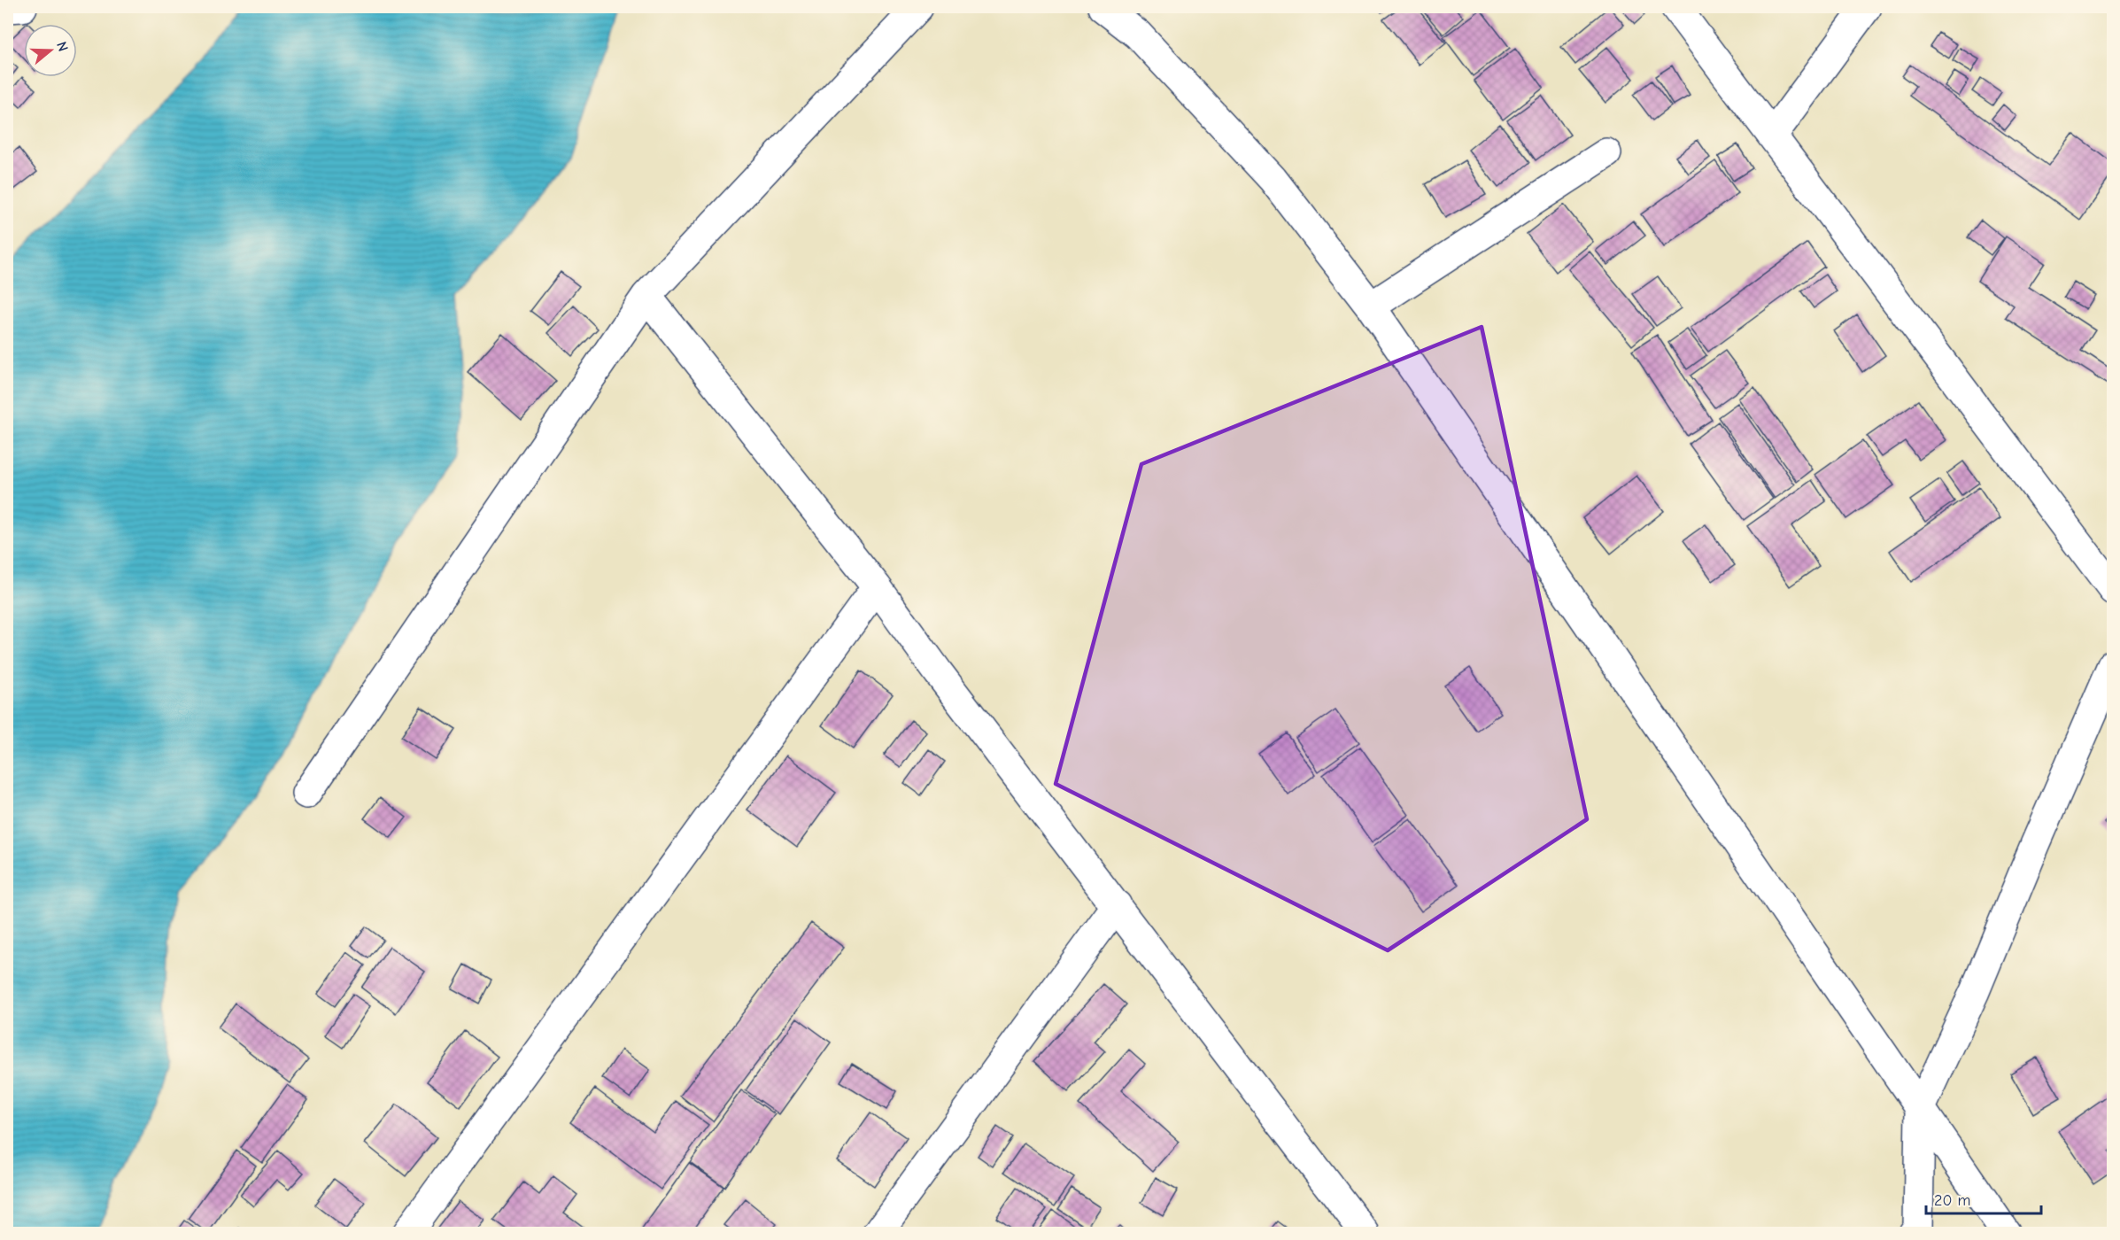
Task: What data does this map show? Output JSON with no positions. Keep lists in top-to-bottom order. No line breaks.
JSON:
{"scale_bar":"20 m","north":"right"}
